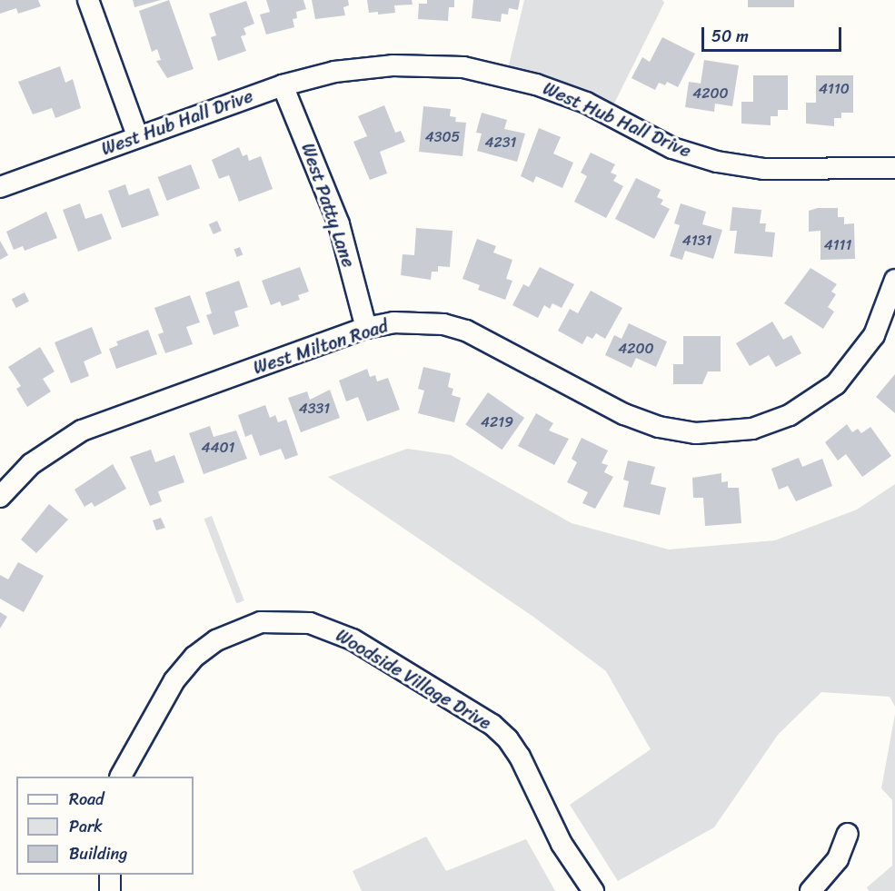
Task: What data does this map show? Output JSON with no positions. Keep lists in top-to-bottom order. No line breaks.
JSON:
{"streets":{"street":["West Hub Hall Drive","West Patty Lane","West Milton Road","Woodside Village Drive"]},"crossings":[["West Hub Hall Drive","West Patty Lane"],["West Patty Lane","West Milton Road"]],"house_numbers":["4110","4200","4305","4231","4131","4111","4200","4331","4219","4401"],"legend":["Road","Park","Building"],"scale_bar":"50 m"}
